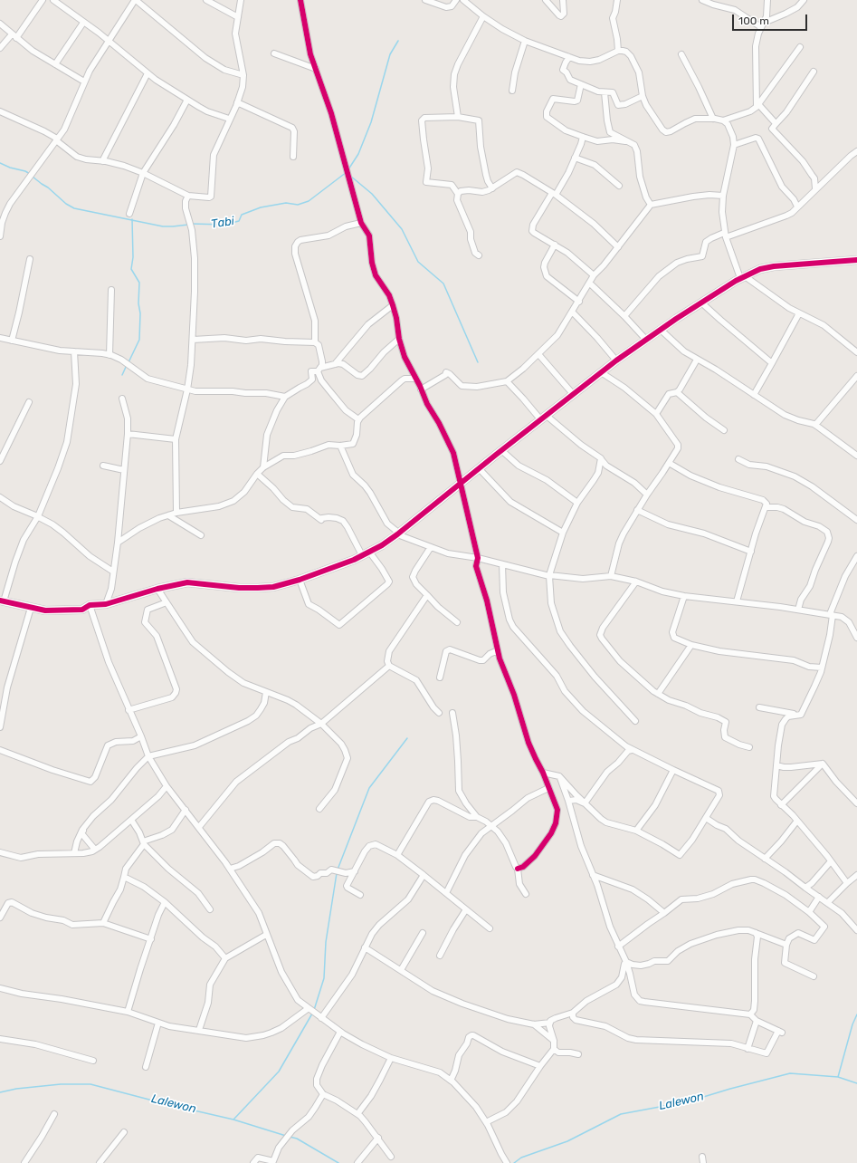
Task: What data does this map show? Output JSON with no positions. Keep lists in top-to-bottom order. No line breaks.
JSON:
{"water":["Tabi","Lalewon"],"scale_bar":"100 m"}
